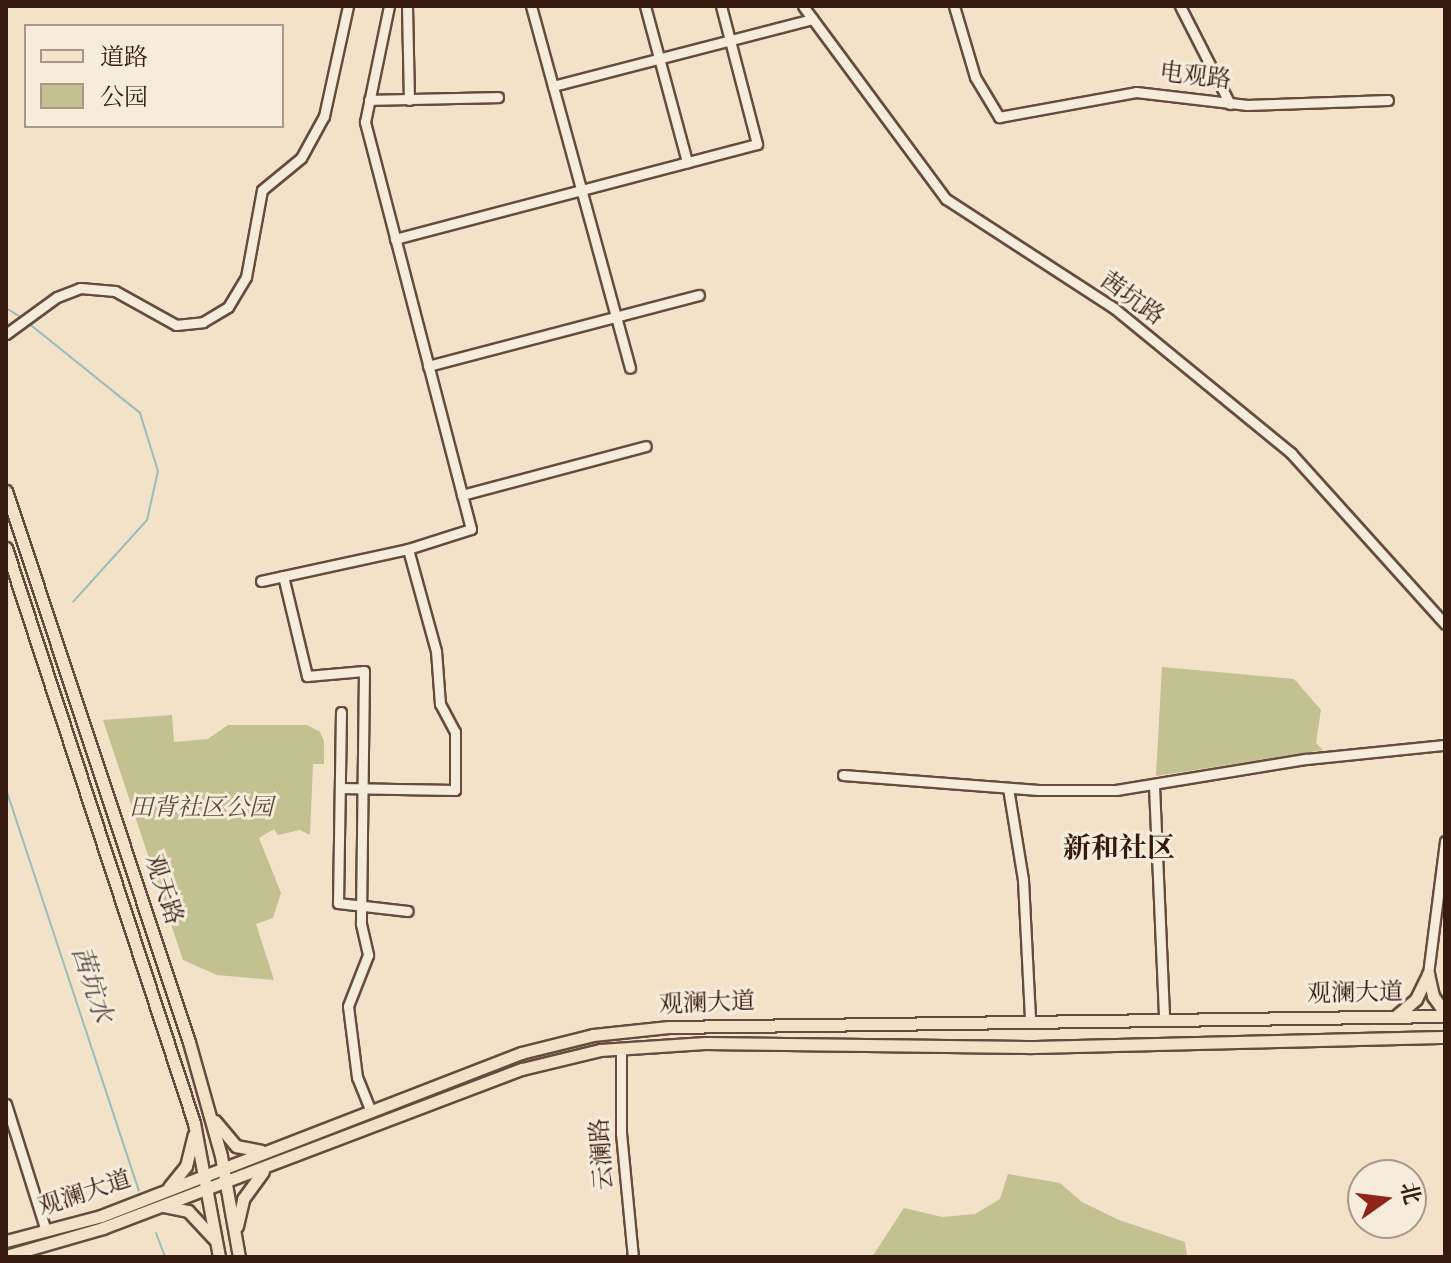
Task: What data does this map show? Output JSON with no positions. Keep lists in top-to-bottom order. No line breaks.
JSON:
{"streets":{"main road":["观天路","观澜大道"],"street":["电观路","茜坑路","云澜路"]},"crossings":[["观天路","观澜大道"],["观澜大道","云澜路"]],"districts":["新和社区"],"water":["茜坑水"],"parks":["田背社区公园"],"legend":["道路","公园"],"north":"right"}
